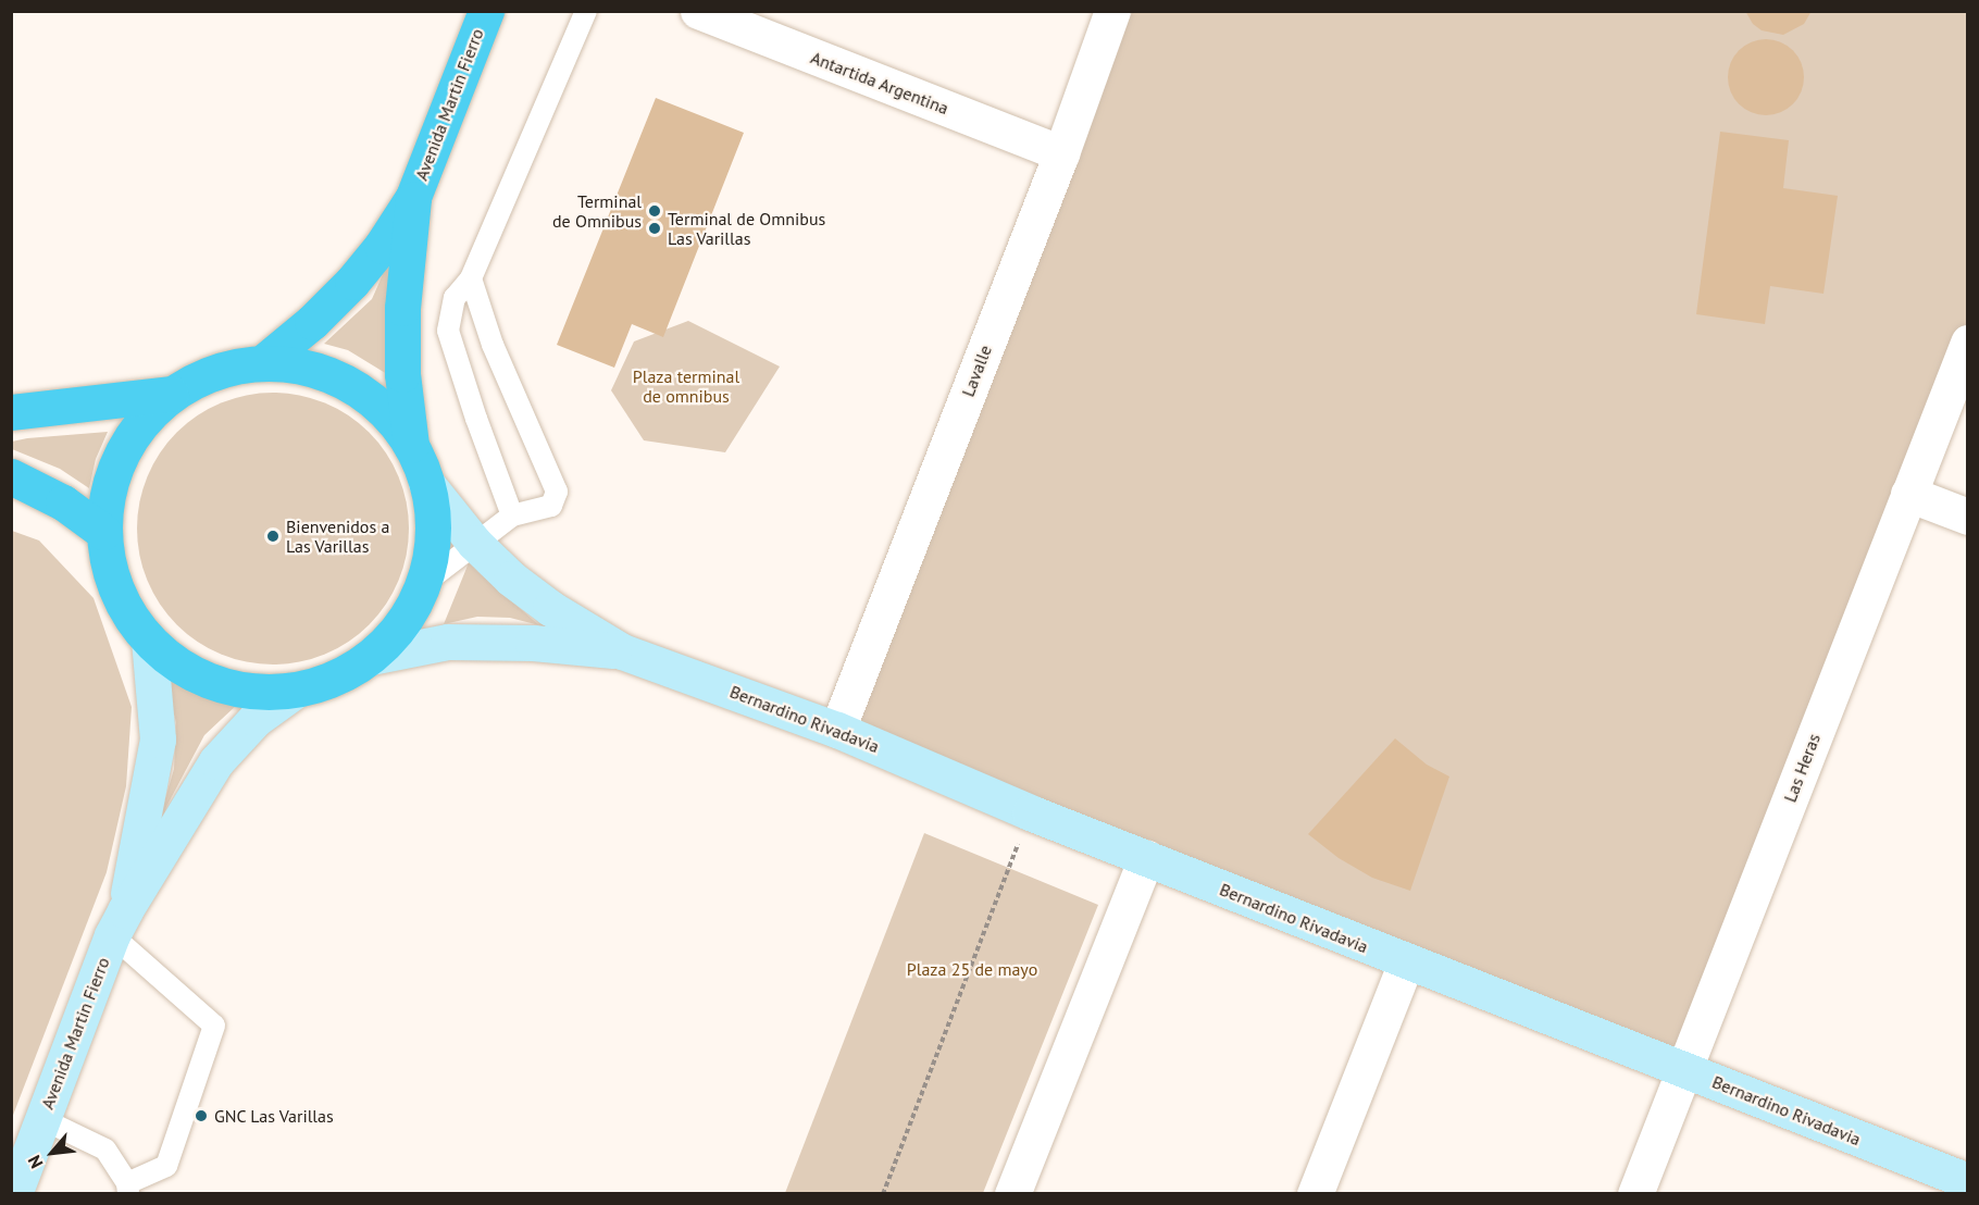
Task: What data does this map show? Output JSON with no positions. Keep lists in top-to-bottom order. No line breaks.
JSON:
{"streets":{"highway":["Avenida Martin Fierro"],"main road":["Bernardino Rivadavia"],"street":["Antartida Argentina","Lavalle","Las Heras"]},"crossings":[["Antartida Argentina","Lavalle"],["Lavalle","Bernardino Rivadavia"],["Bernardino Rivadavia","Las Heras"]],"parks":["Plaza terminal de omnibus","Plaza 25 de mayo"],"places":["Terminal de Omnibus","Terminal de Omnibus Las Varillas","Bienvenidos a Las Varillas","GNC Las Varillas"],"north":"bottom left"}
